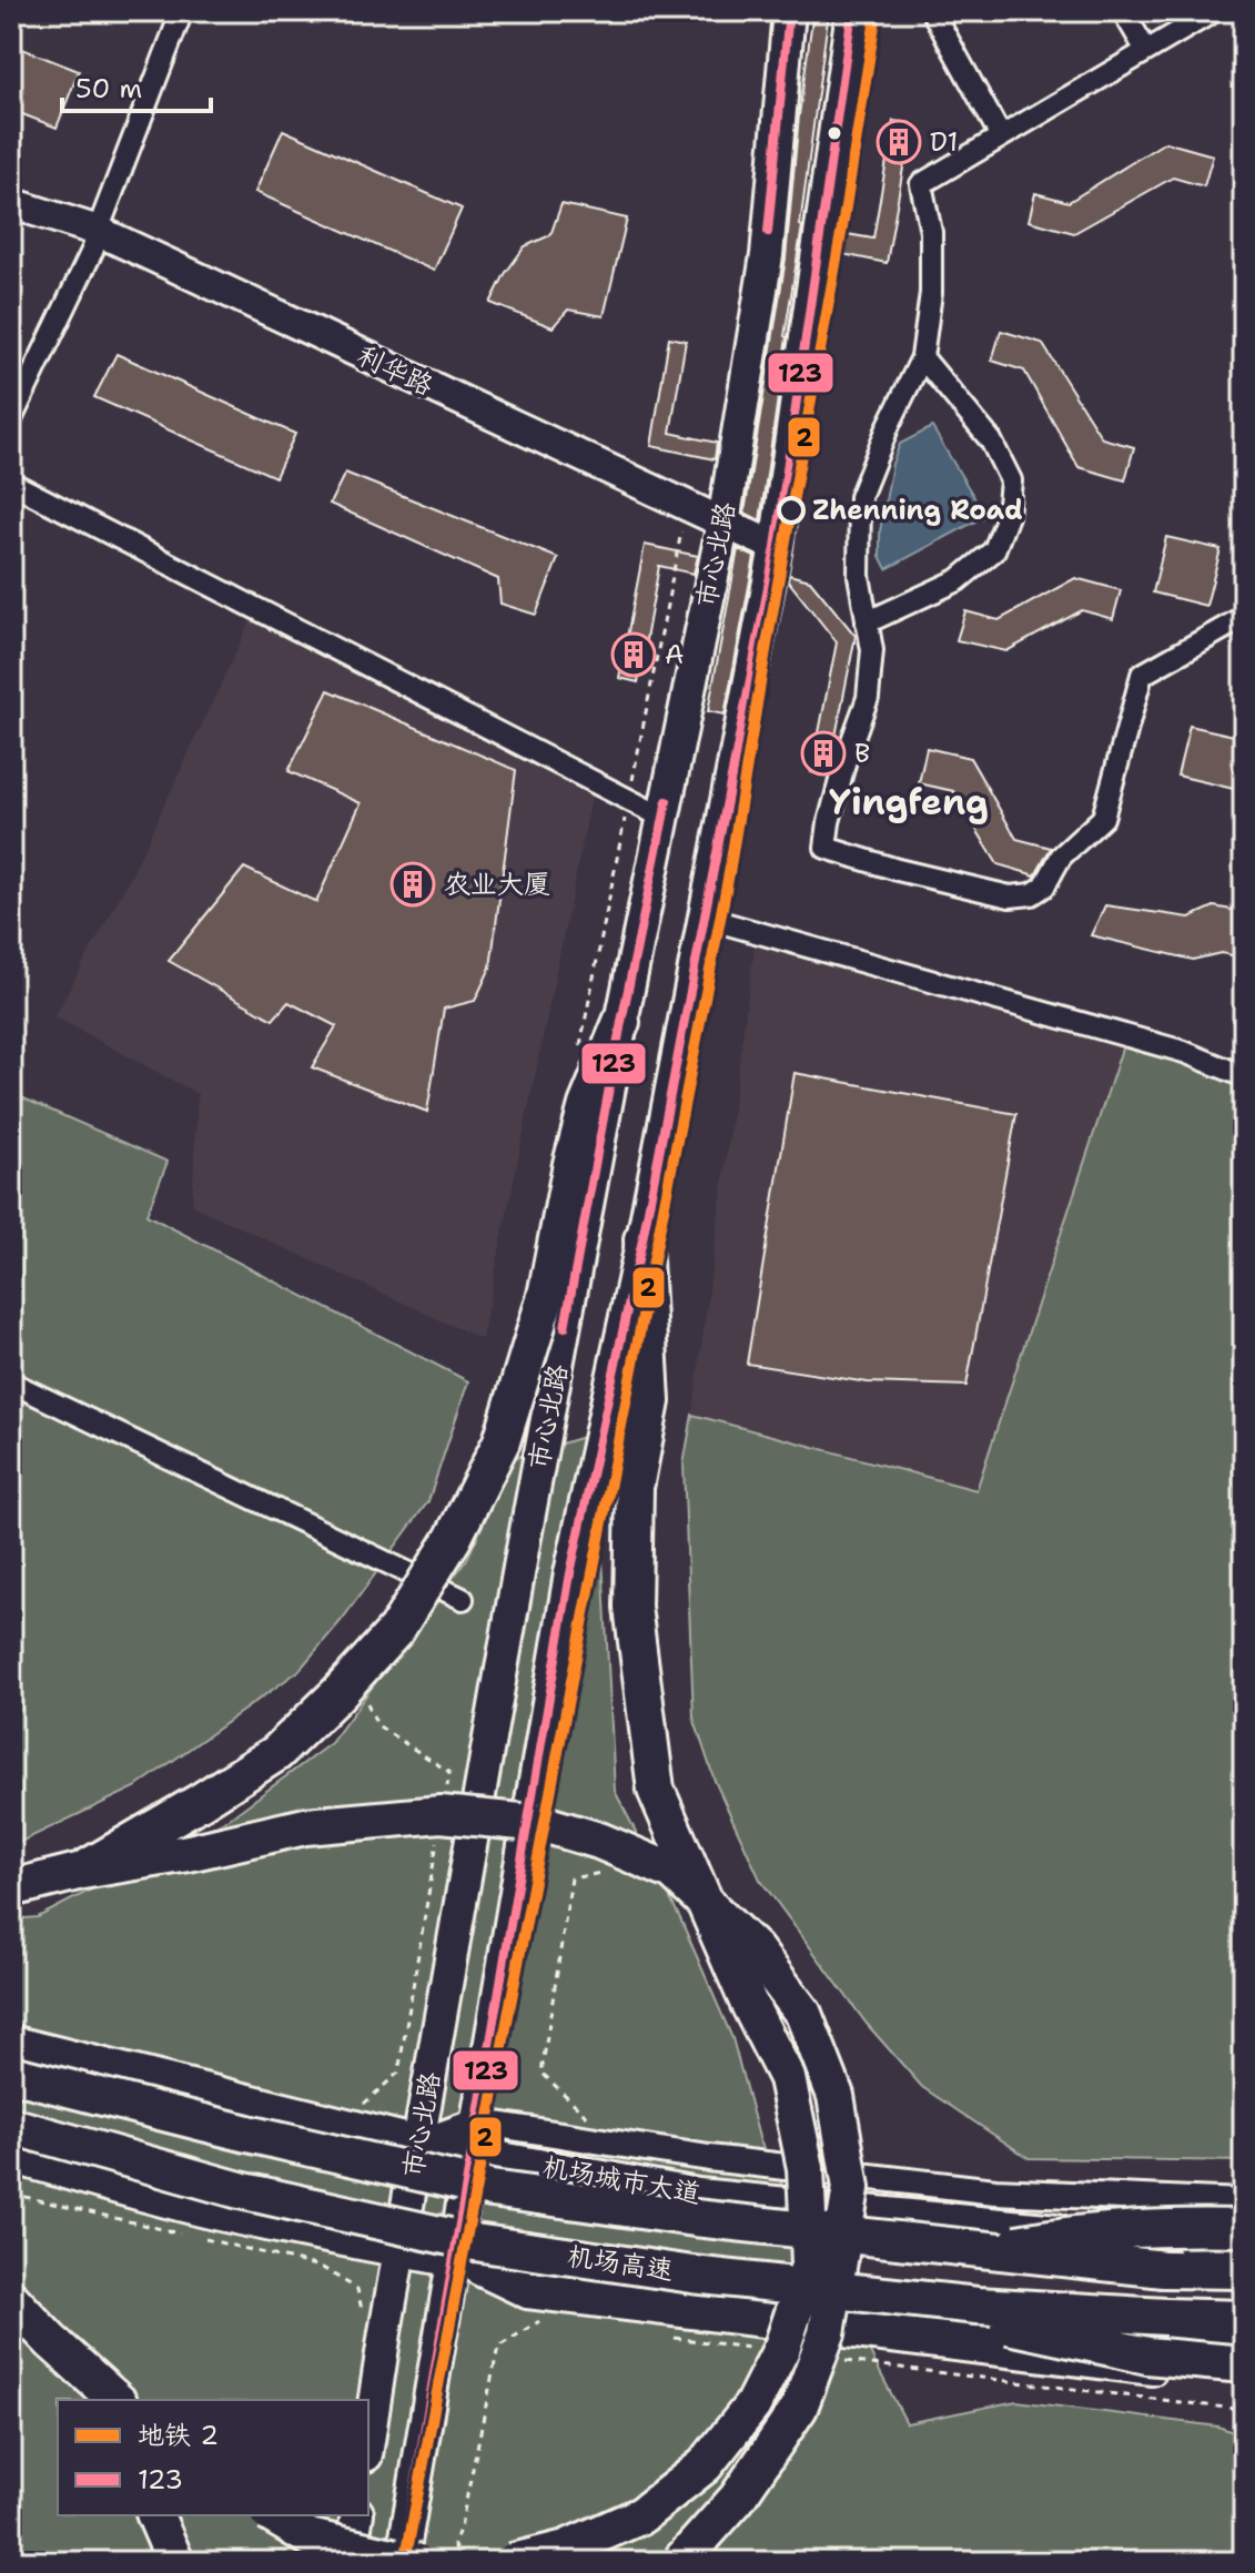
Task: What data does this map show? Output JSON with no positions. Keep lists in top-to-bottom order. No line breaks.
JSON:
{"streets":{"highway":["机场高速"],"main road":["利华路","市心北路","机场城市大道"]},"crossings":[["利华路","市心北路"],["市心北路","机场城市大道"]],"districts":["Yingfeng"],"places":{"building":["D1","A","B","农业大厦"],"other":["Zhenning Road"]},"lines":["metro line 2","transit line 123"],"legend":["地铁 2","123"],"scale_bar":"50 m"}
